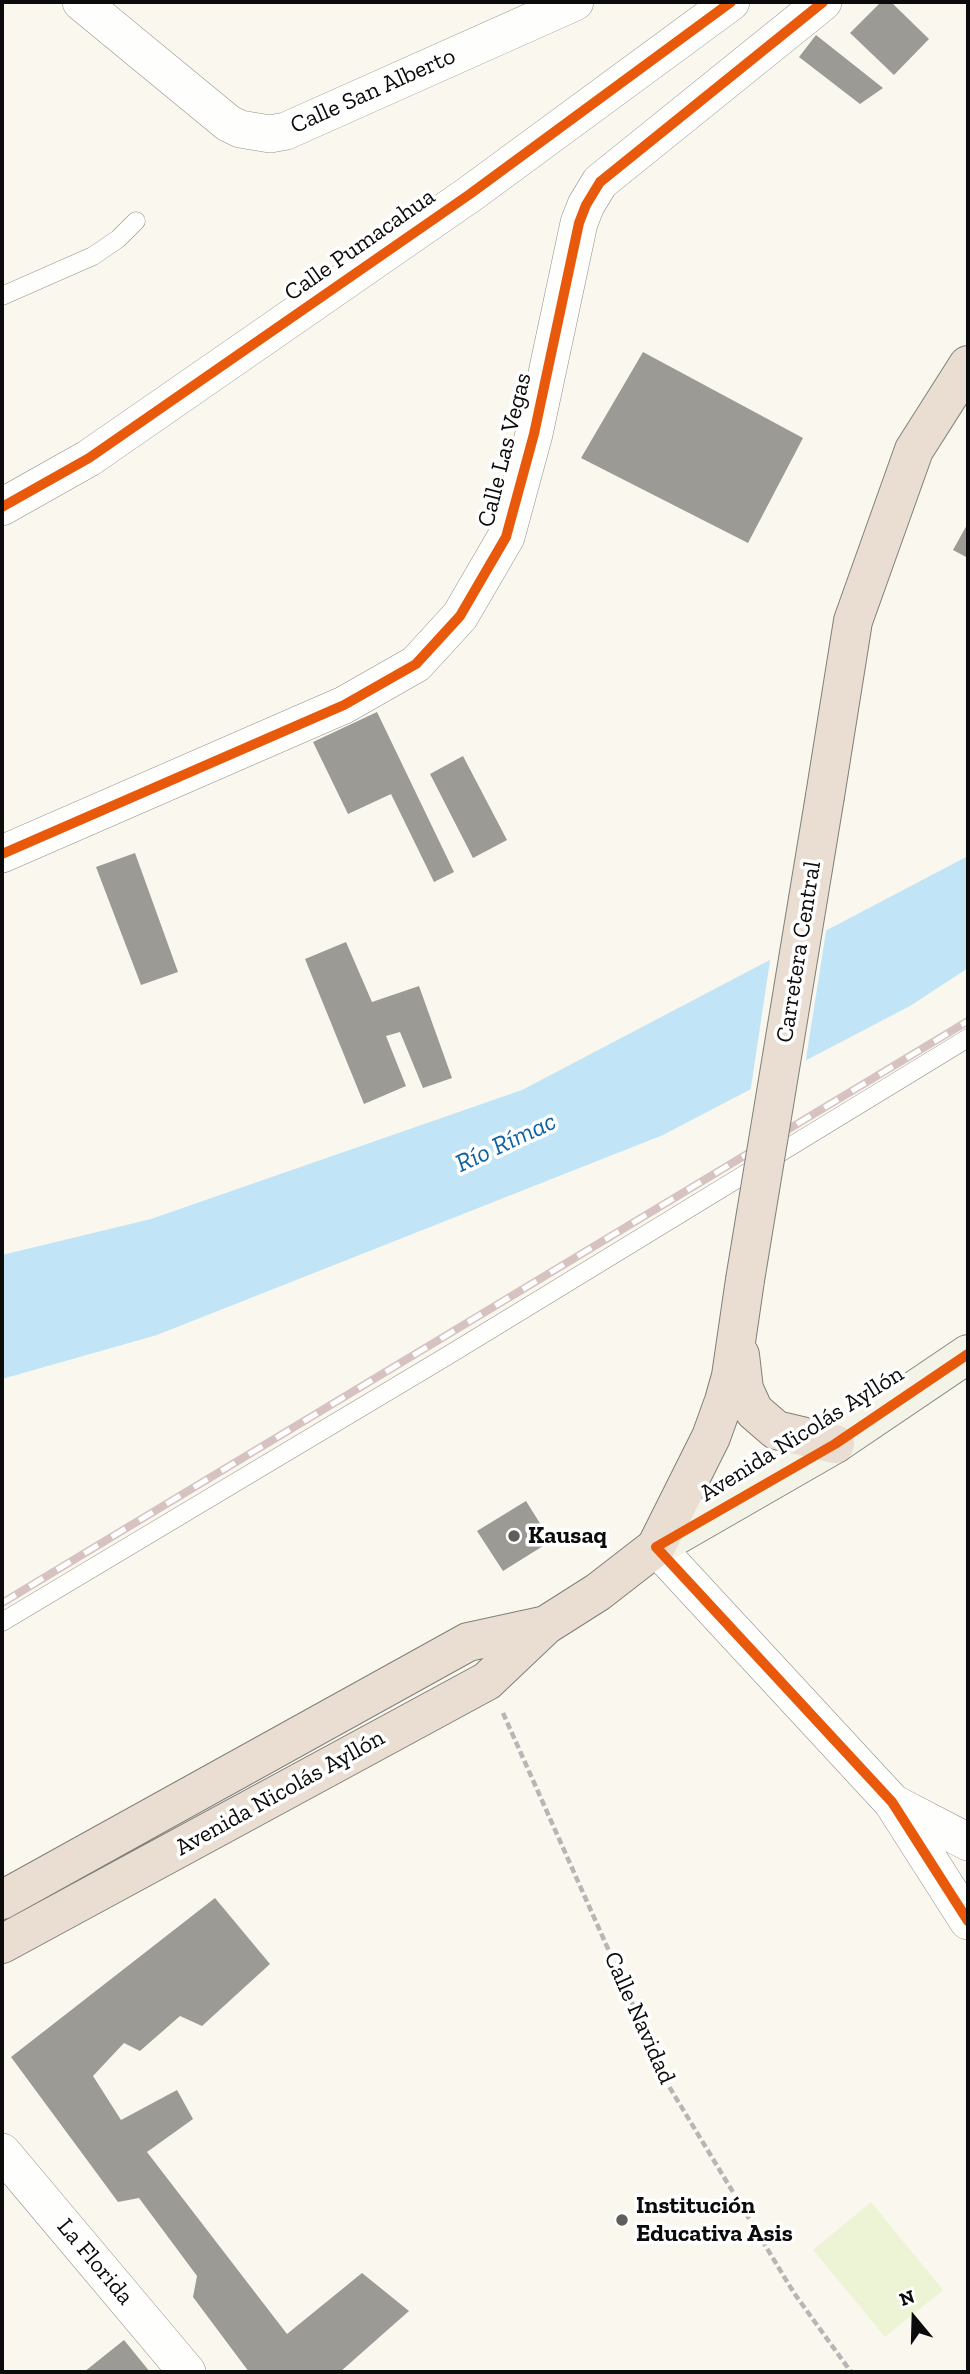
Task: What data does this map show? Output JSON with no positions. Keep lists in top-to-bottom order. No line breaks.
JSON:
{"streets":{"highway":["Carretera Central","Avenida Nicolás Ayllón"],"street":["Calle San Alberto","Calle Pumacahua","Calle Las Vegas","La Florida"],"path":["Calle Navidad"]},"crossings":[["Carretera Central","Avenida Nicolás Ayllón"],["Avenida Nicolás Ayllón","Calle Navidad"]],"water":["Río Rímac"],"places":["Kausaq","Institución Educativa Asis"],"north":"top"}
